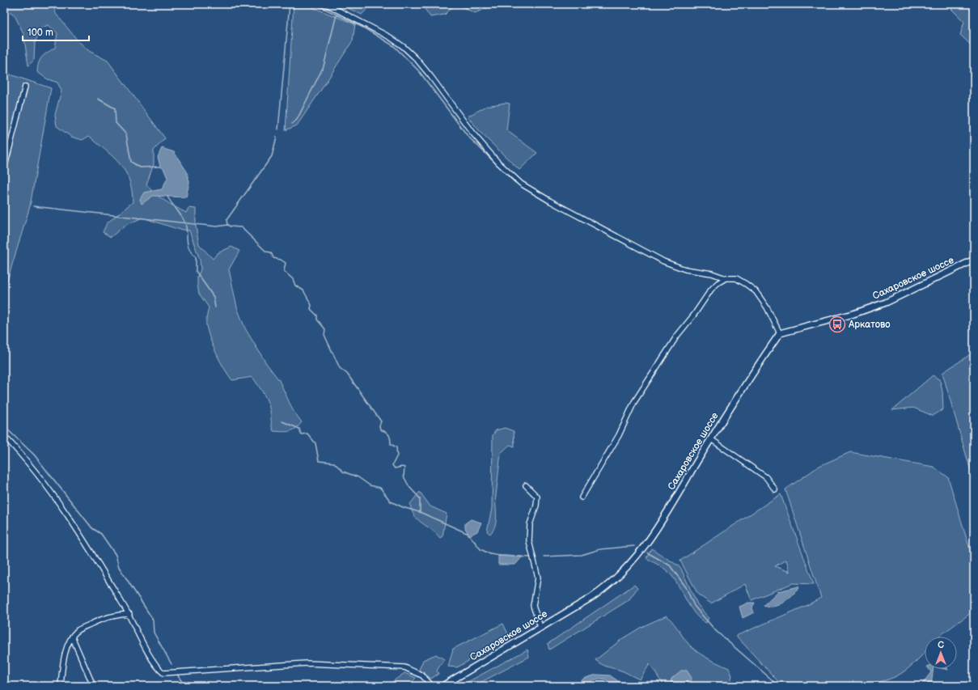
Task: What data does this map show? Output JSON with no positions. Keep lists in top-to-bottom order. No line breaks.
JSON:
{"streets":{"main road":["Сахаровское шоссе"]},"places":{"bus stop":["Аркатово"]},"scale_bar":"100 m","north":"top"}
